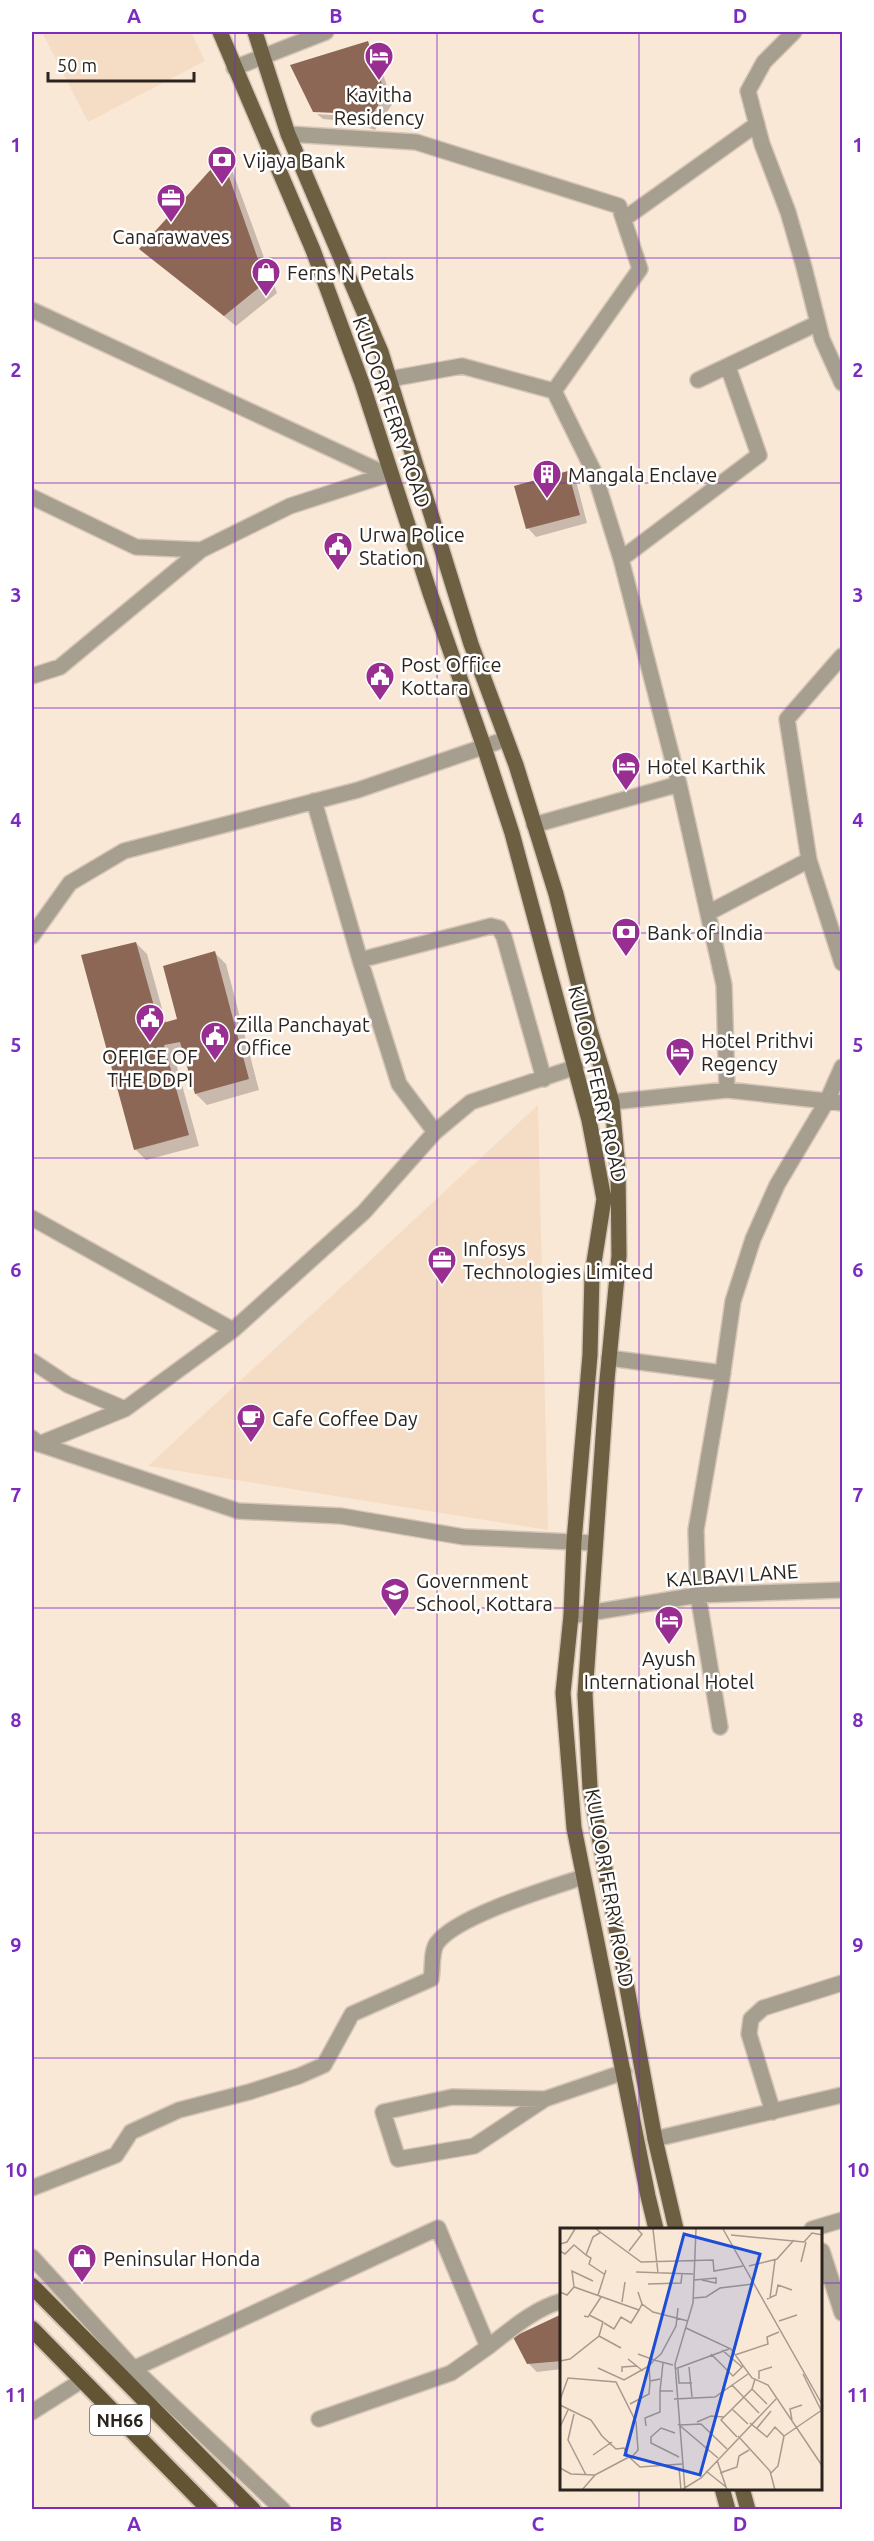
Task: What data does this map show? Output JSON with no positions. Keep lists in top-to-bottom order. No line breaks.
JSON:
{"streets":{"highway":["NH66"],"main road":["KULOOR FERRY ROAD"],"street":["KALBAVI LANE"]},"crossings":[["KULOOR FERRY ROAD","KALBAVI LANE"]],"places":{"hotel":["Kavitha Residency","Hotel Karthik","Hotel Prithvi Regency","Ayush International Hotel"],"bank":["Vijaya Bank","Bank of India"],"office":["Canarawaves","Infosys Technologies Limited"],"shop":["Ferns N Petals","Peninsular Honda"],"building":["Mangala Enclave"],"public building":["Urwa Police Station","Post Office Kottara","OFFICE OF THE DDPI","Zilla Panchayat Office"],"cafe":["Cafe Coffee Day"],"school or university":["Government School, Kottara"]},"scale_bar":"50 m","grid":{"columns":["A","B","C","D"],"rows":["1","2","3","4","5","6","7","8","9","10","11"]}}
